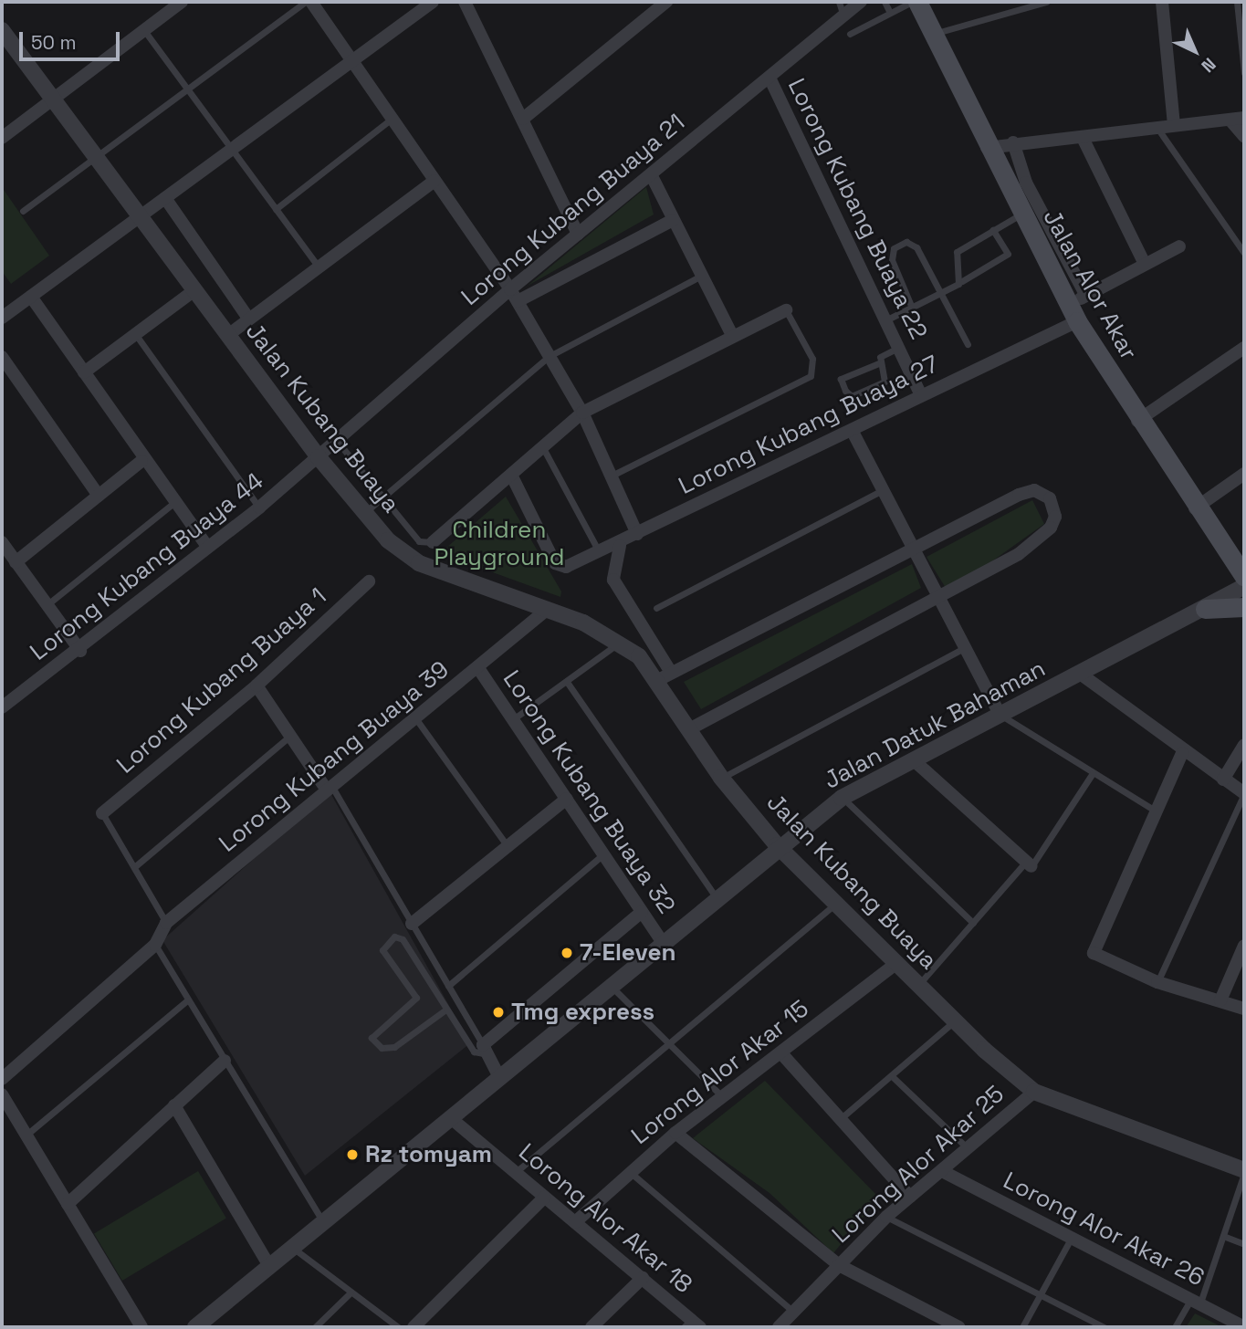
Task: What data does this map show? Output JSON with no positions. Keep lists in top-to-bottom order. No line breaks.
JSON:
{"streets":{"main road":["Jalan Alor Akar"],"street":["Lorong Kubang Buaya 22","Lorong Kubang Buaya 21","Jalan Kubang Buaya","Lorong Kubang Buaya 27","Lorong Kubang Buaya 44","Lorong Kubang Buaya 1","Jalan Datuk Bahaman","Lorong Kubang Buaya 39","Lorong Kubang Buaya 32","Lorong Alor Akar 15","Lorong Alor Akar 25","Lorong Alor Akar 18","Lorong Alor Akar 26"]},"crossings":[["Lorong Kubang Buaya 22","Lorong Kubang Buaya 21"],["Lorong Kubang Buaya 22","Lorong Kubang Buaya 27"],["Lorong Kubang Buaya 21","Jalan Kubang Buaya"],["Lorong Kubang Buaya 21","Lorong Kubang Buaya 44"],["Jalan Alor Akar","Lorong Kubang Buaya 27"],["Jalan Kubang Buaya","Lorong Kubang Buaya 44"],["Jalan Kubang Buaya","Jalan Datuk Bahaman"],["Jalan Kubang Buaya","Lorong Kubang Buaya 39"],["Jalan Kubang Buaya","Lorong Alor Akar 15"],["Jalan Kubang Buaya","Lorong Alor Akar 25"],["Jalan Datuk Bahaman","Lorong Kubang Buaya 32"],["Jalan Datuk Bahaman","Lorong Alor Akar 18"],["Lorong Kubang Buaya 39","Lorong Kubang Buaya 32"],["Lorong Alor Akar 15","Lorong Alor Akar 18"],["Lorong Alor Akar 25","Lorong Alor Akar 26"]],"parks":["Children Playground"],"places":["7-Eleven","Tmg express","Rz tomyam"],"scale_bar":"50 m","north":"bottom right"}
